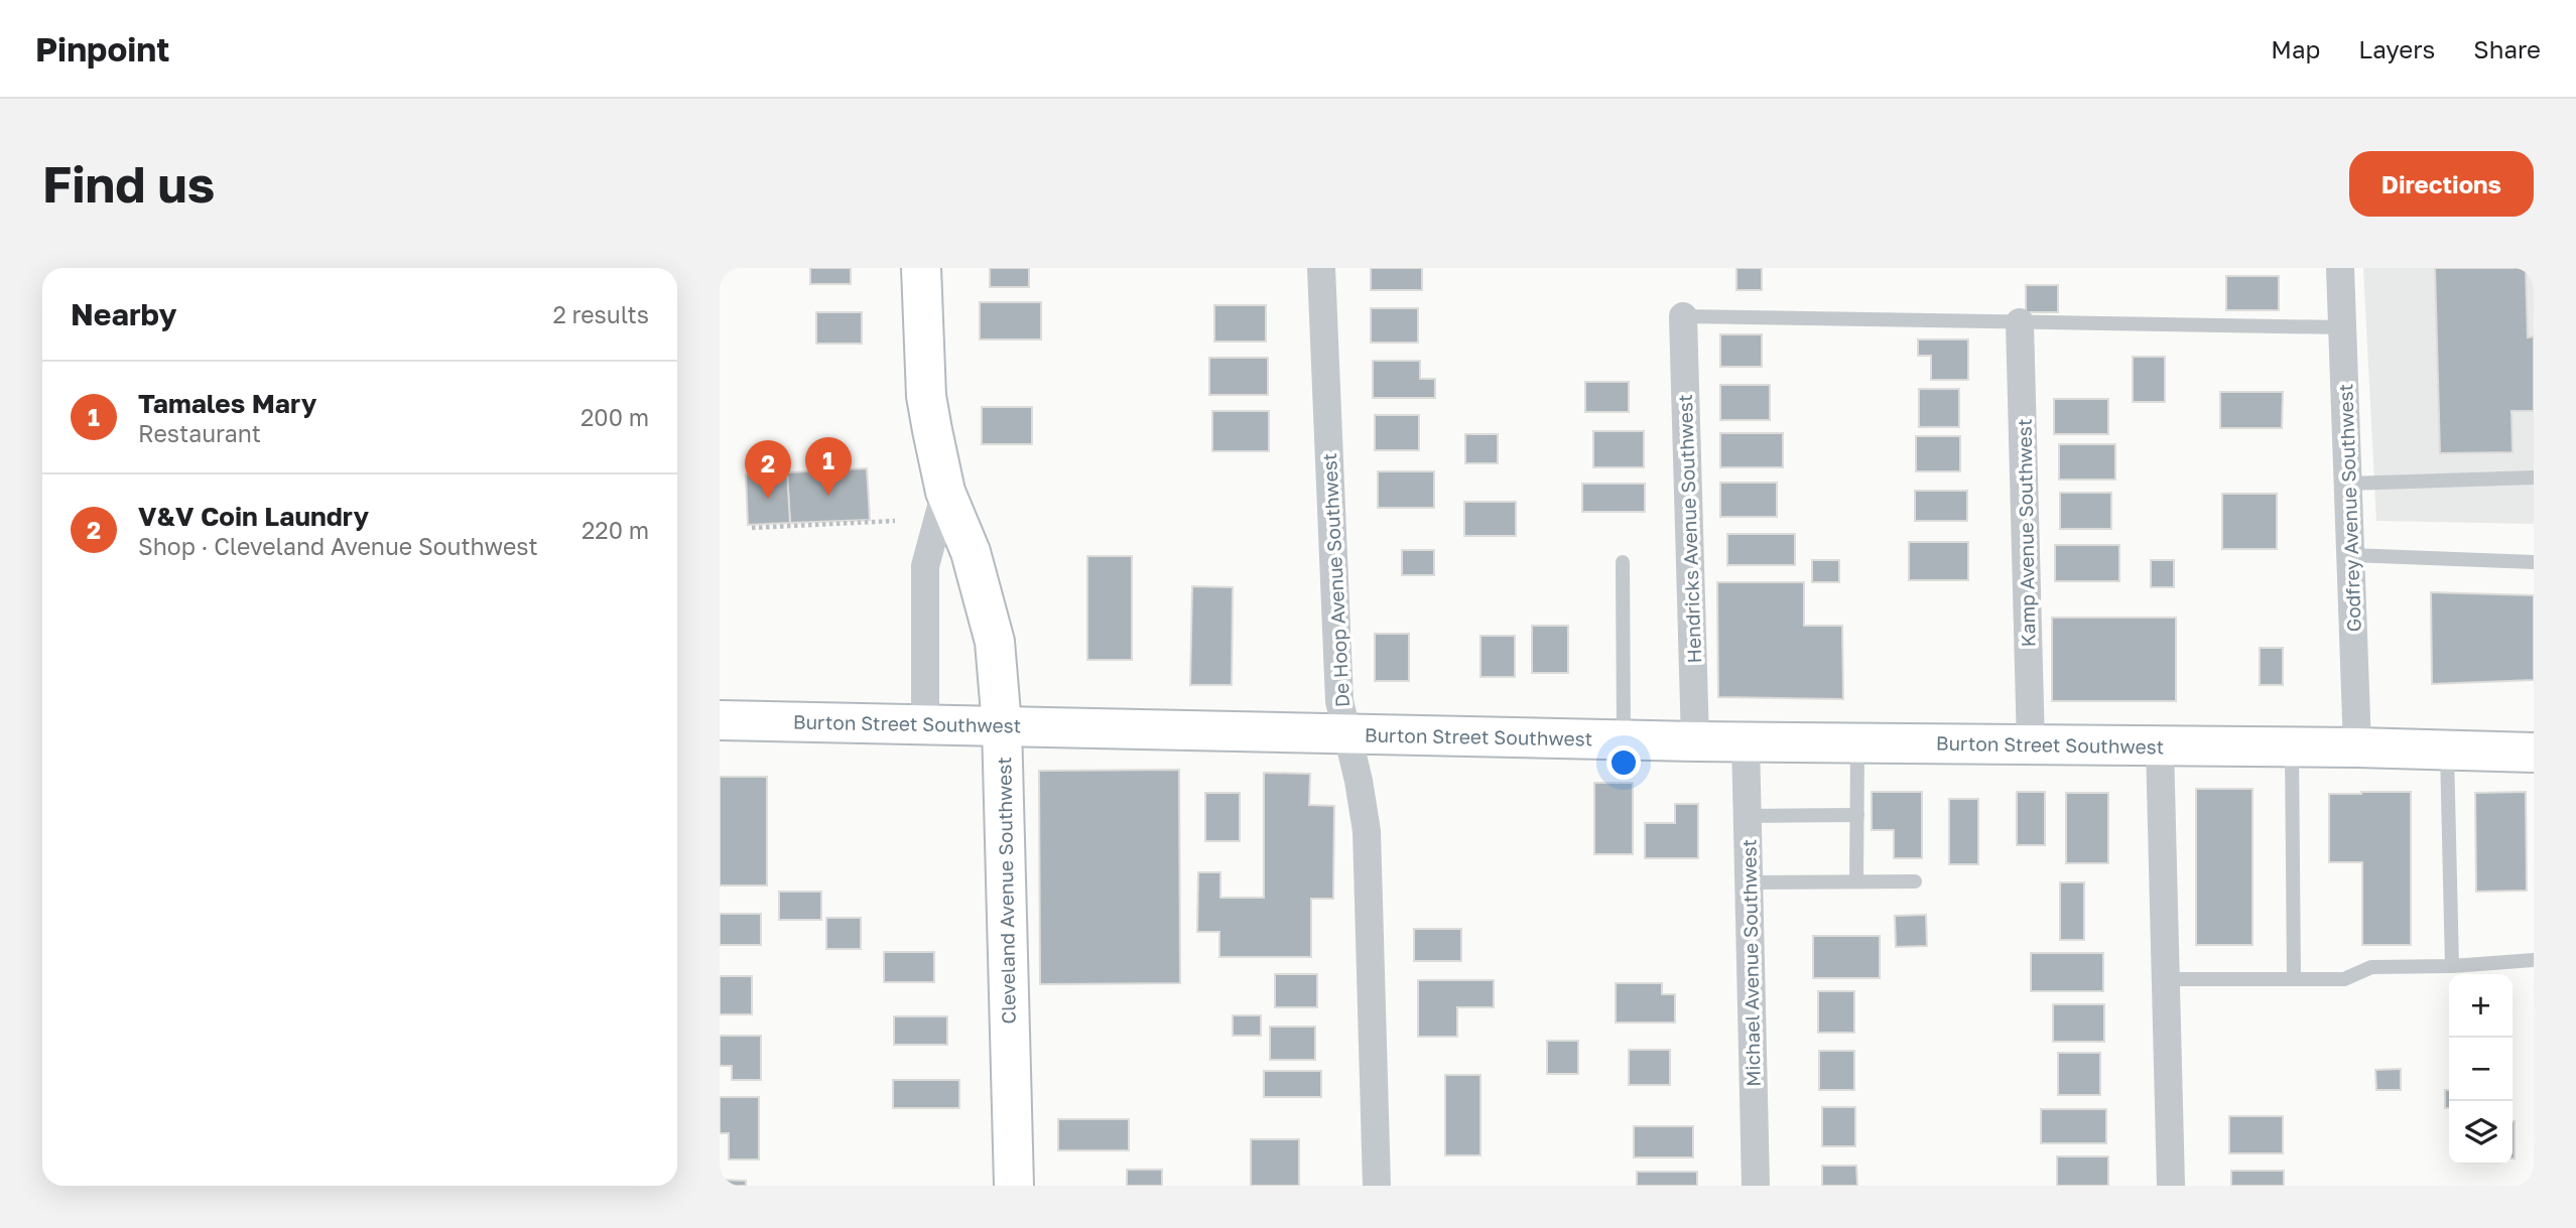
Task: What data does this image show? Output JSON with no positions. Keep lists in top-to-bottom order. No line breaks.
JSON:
{"streets":{"main road":["Burton Street Southwest","Cleveland Avenue Southwest"],"street":["Godfrey Avenue Southwest","Hendricks Avenue Southwest","Kamp Avenue Southwest","De Hoop Avenue Southwest","Michael Avenue Southwest"]},"crossings":[["Godfrey Avenue Southwest","Burton Street Southwest"],["Hendricks Avenue Southwest","Burton Street Southwest"],["Kamp Avenue Southwest","Burton Street Southwest"],["De Hoop Avenue Southwest","Burton Street Southwest"],["Burton Street Southwest","Cleveland Avenue Southwest"],["Burton Street Southwest","Michael Avenue Southwest"]],"page":{"header":"Pinpoint","nav":["Map","Layers","Share"],"buttons":"Directions","title":"Find us","heading":["Nearby","2 results"],"list":[{"mark":"1","name":"Tamales Mary","note":"Restaurant","value":"200 m"},{"mark":"2","name":"V&V Coin Laundry","note":"Shop · Cleveland Avenue Southwest","value":"220 m"}],"pins":["1","2"],"map_buttons":["+","−"]}}
